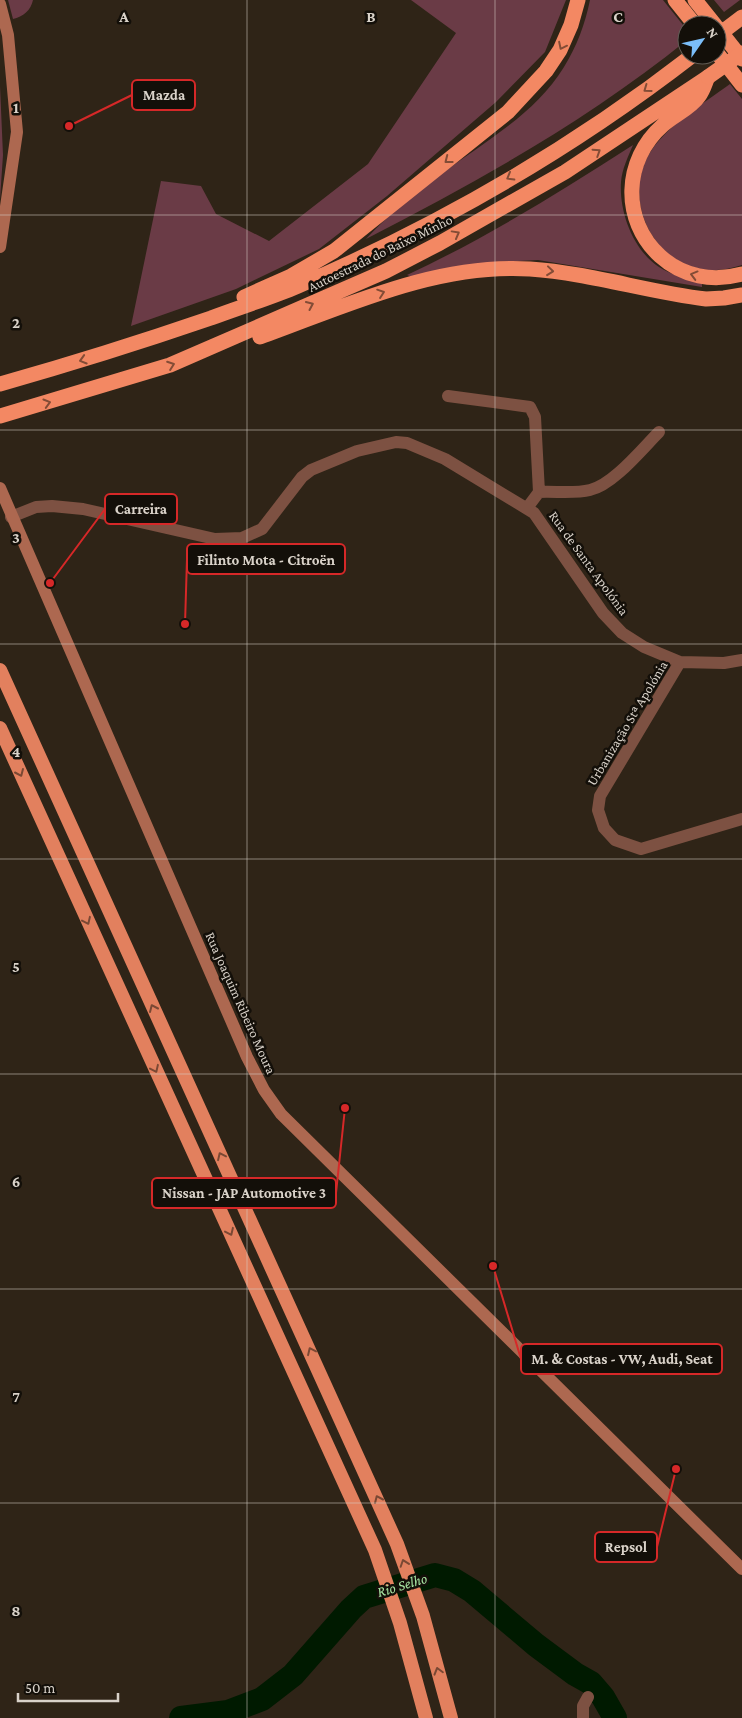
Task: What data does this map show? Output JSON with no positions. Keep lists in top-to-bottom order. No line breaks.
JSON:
{"streets":{"highway":["Autoestrada do Baixo Minho"],"main road":["Rua Joaquim Ribeiro Moura"],"street":["Rua de Santa Apolónia","Urbanização Stª Apolónia"]},"crossings":[["Rua de Santa Apolónia","Urbanização Stª Apolónia"],["Rua de Santa Apolónia","Rua Joaquim Ribeiro Moura"]],"water":["Rio Selho"],"places":["Mazda","Carreira","Filinto Mota - Citroën","Nissan - JAP Automotive 3","M. & Costas - VW, Audi, Seat","Repsol"],"scale_bar":"50 m","north":"top right","grid":{"columns":["A","B","C"],"rows":["1","2","3","4","5","6","7","8"]}}
